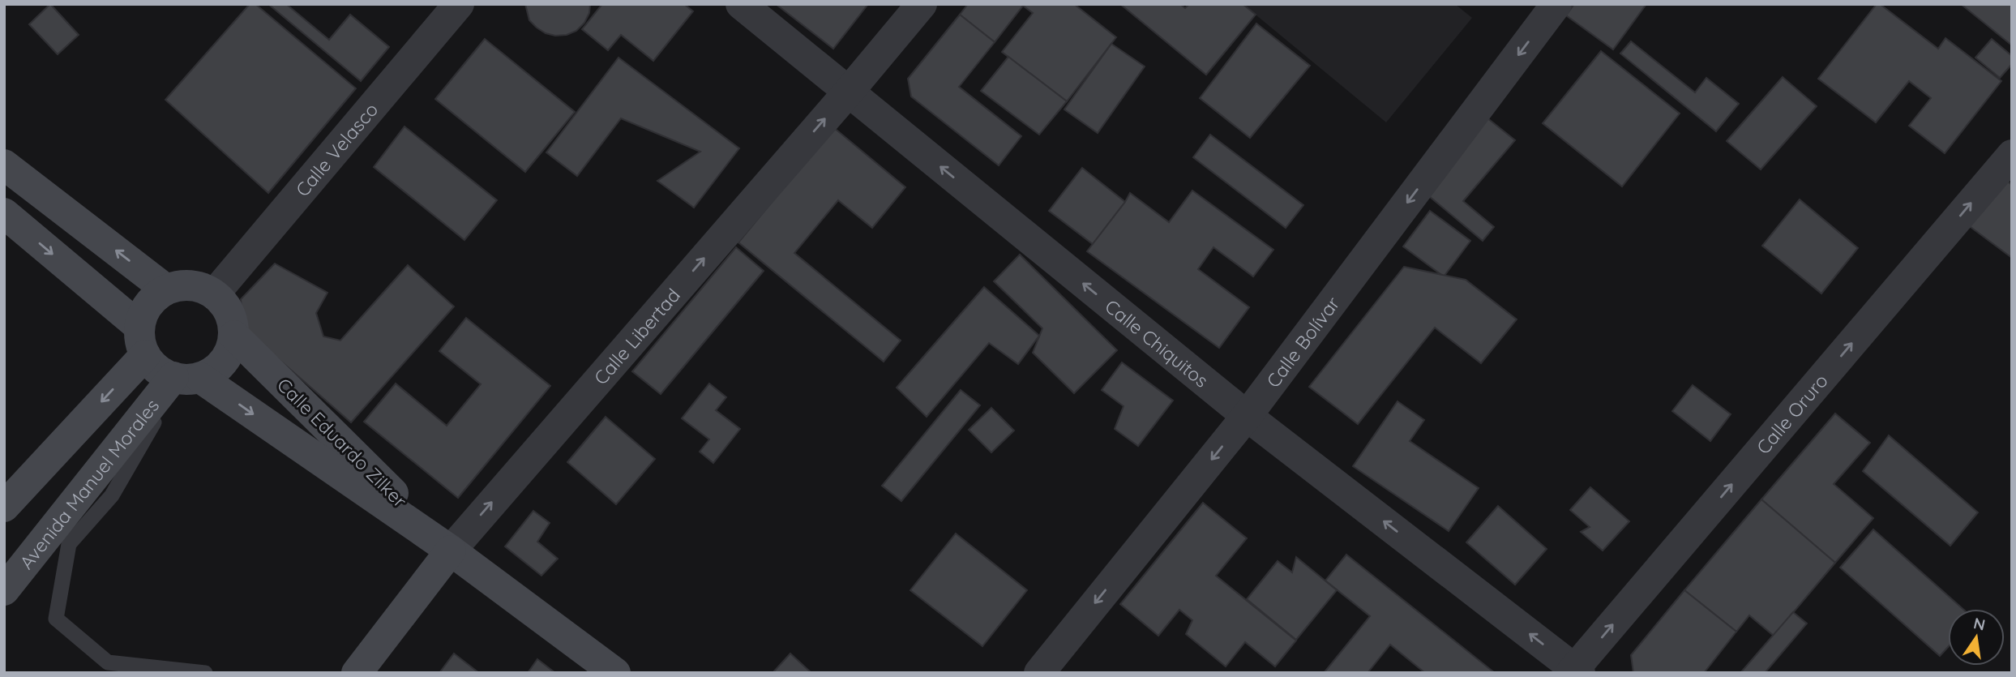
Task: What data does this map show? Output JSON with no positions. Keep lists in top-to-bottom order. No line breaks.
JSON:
{"streets":{"street":["Calle Velasco","Calle Libertad","Calle Bolívar","Calle Chiquitos","Calle Oruro","Calle Eduardo Zilker","Avenida Manuel Morales"]},"crossings":[["Calle Velasco","Calle Eduardo Zilker"],["Calle Velasco","Avenida Manuel Morales"],["Calle Libertad","Calle Chiquitos"],["Calle Libertad","Calle Eduardo Zilker"],["Calle Bolívar","Calle Chiquitos"],["Calle Chiquitos","Calle Oruro"],["Calle Eduardo Zilker","Avenida Manuel Morales"]],"one_way":["Calle Libertad","Calle Bolívar","Calle Chiquitos","Calle Oruro"],"north":"top"}
